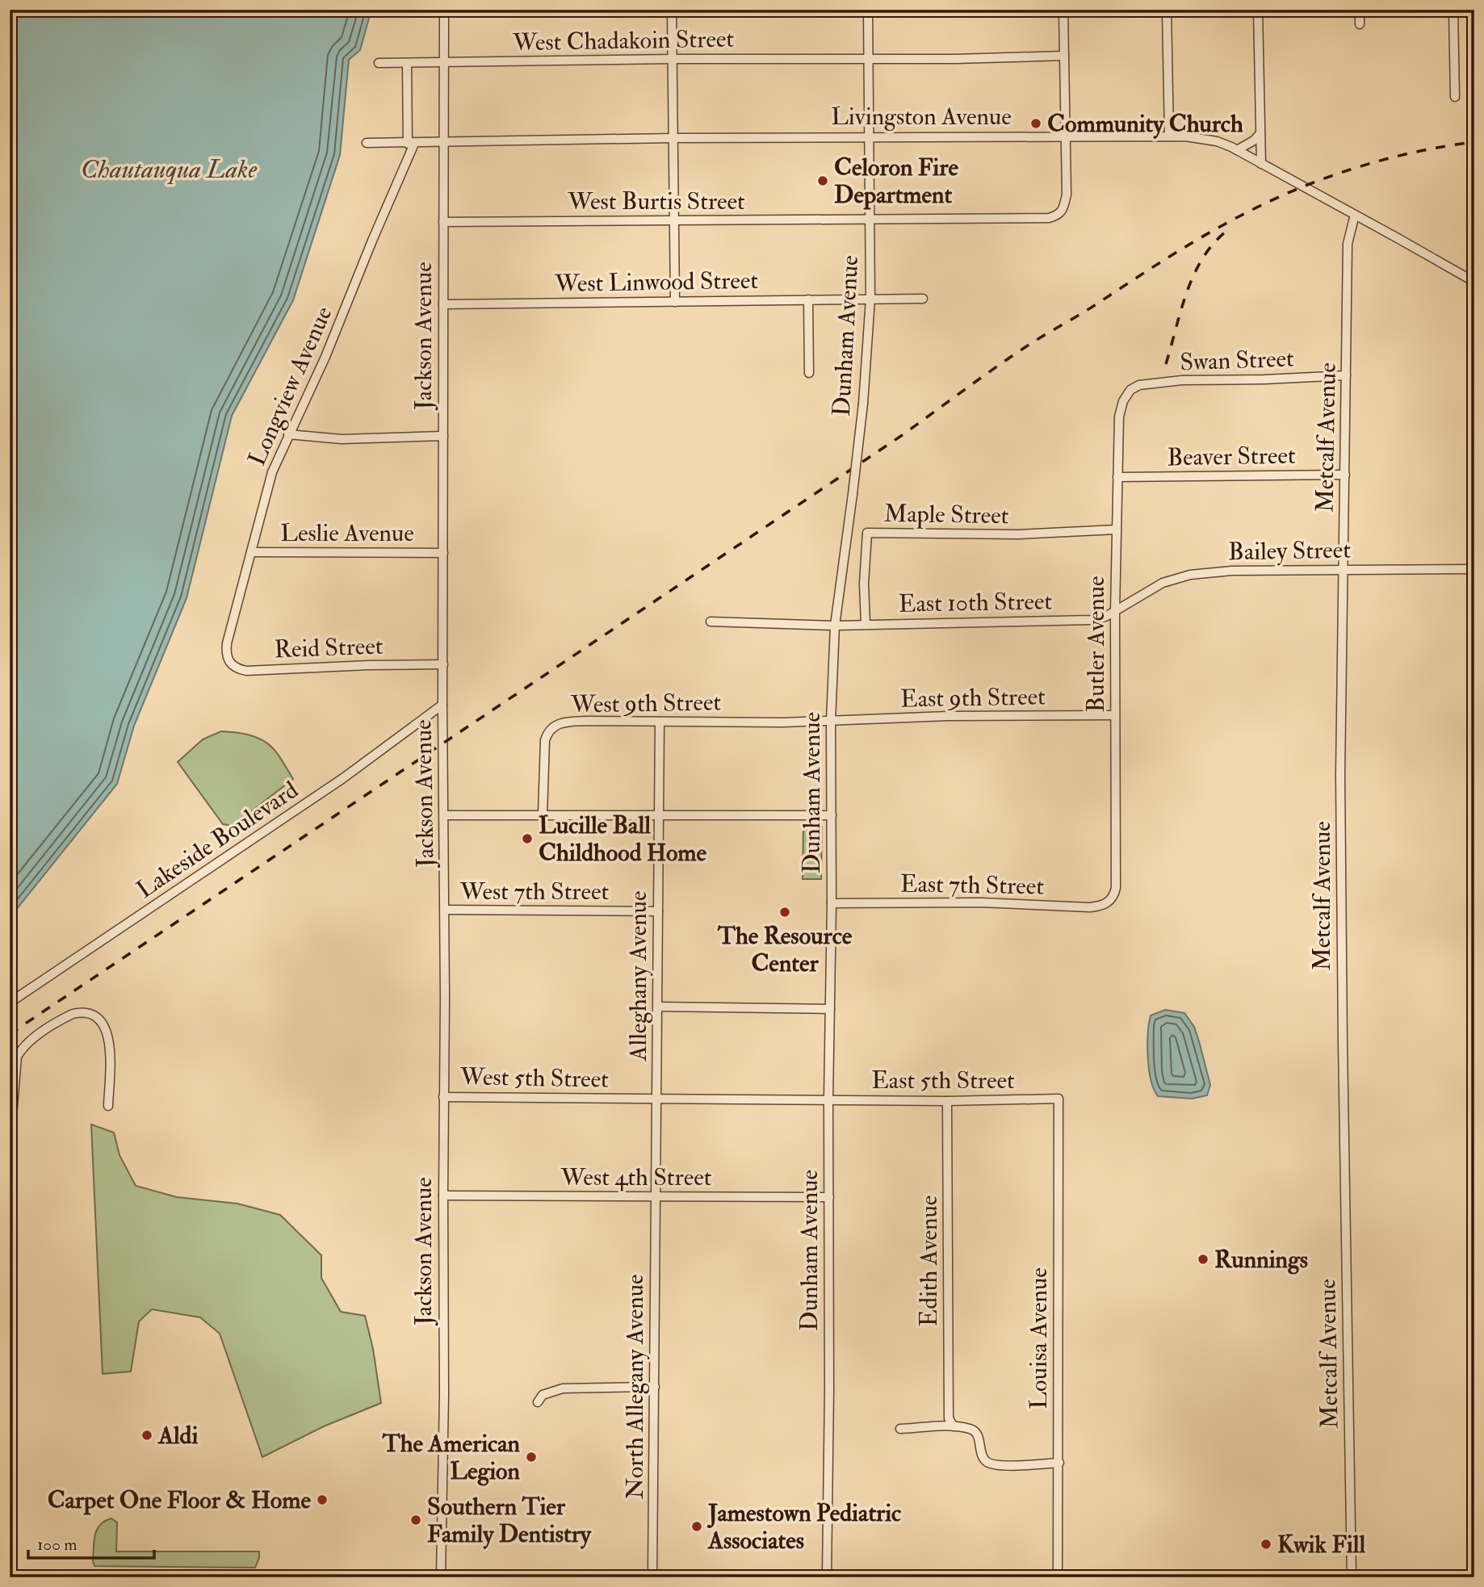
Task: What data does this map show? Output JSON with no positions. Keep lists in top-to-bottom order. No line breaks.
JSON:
{"streets":{"street":["West Chadakoin Street","Livingston Avenue","West Burtis Street","West Linwood Street","Jackson Avenue","Dunham Avenue","Swan Street","Longview Avenue","Metcalf Avenue","Beaver Street","Maple Street","Leslie Avenue","Bailey Street","East 10th Street","Butler Avenue","Reid Street","East 9th Street","West 9th Street","Lakeside Boulevard","East 7th Street","West 7th Street","Alleghany Avenue","West 5th Street","East 5th Street","West 4th Street","Edith Avenue","Louisa Avenue","North Allegany Avenue"]},"crossings":[["West Chadakoin Street","Jackson Avenue"],["West Chadakoin Street","Dunham Avenue"],["Livingston Avenue","West Burtis Street"],["Livingston Avenue","Jackson Avenue"],["Livingston Avenue","Dunham Avenue"],["Livingston Avenue","Longview Avenue"],["Livingston Avenue","Metcalf Avenue"],["West Burtis Street","Jackson Avenue"],["West Burtis Street","Dunham Avenue"],["West Linwood Street","Jackson Avenue"],["West Linwood Street","Dunham Avenue"],["Jackson Avenue","Leslie Avenue"],["Jackson Avenue","Reid Street"],["Jackson Avenue","Lakeside Boulevard"],["Jackson Avenue","West 7th Street"],["Jackson Avenue","West 5th Street"],["Jackson Avenue","West 4th Street"],["Dunham Avenue","East 10th Street"],["Dunham Avenue","East 9th Street"],["Dunham Avenue","West 9th Street"],["Dunham Avenue","East 7th Street"],["Dunham Avenue","West 5th Street"],["Dunham Avenue","East 5th Street"],["Dunham Avenue","West 4th Street"],["Swan Street","Metcalf Avenue"],["Swan Street","Butler Avenue"],["Longview Avenue","Leslie Avenue"],["Longview Avenue","Reid Street"],["Metcalf Avenue","Beaver Street"],["Metcalf Avenue","Bailey Street"],["Beaver Street","Butler Avenue"],["Maple Street","East 10th Street"],["Maple Street","Butler Avenue"],["Bailey Street","East 10th Street"],["Bailey Street","Butler Avenue"],["East 10th Street","Butler Avenue"],["Butler Avenue","East 9th Street"],["Butler Avenue","East 7th Street"],["East 9th Street","West 9th Street"],["West 9th Street","Alleghany Avenue"],["West 7th Street","Alleghany Avenue"],["Alleghany Avenue","West 5th Street"],["Alleghany Avenue","West 4th Street"],["Alleghany Avenue","North Allegany Avenue"],["West 5th Street","East 5th Street"],["East 5th Street","Edith Avenue"],["East 5th Street","Louisa Avenue"],["West 4th Street","North Allegany Avenue"]],"water":["Chautauqua Lake"],"places":["Community Church","Celoron Fire Department","Lucille Ball Childhood Home","The Resource Center","Runnings","Aldi","The American Legion","Carpet One Floor & Home","Southern Tier Family Dentistry","Jamestown Pediatric Associates","Kwik Fill"],"scale_bar":"100 m"}
